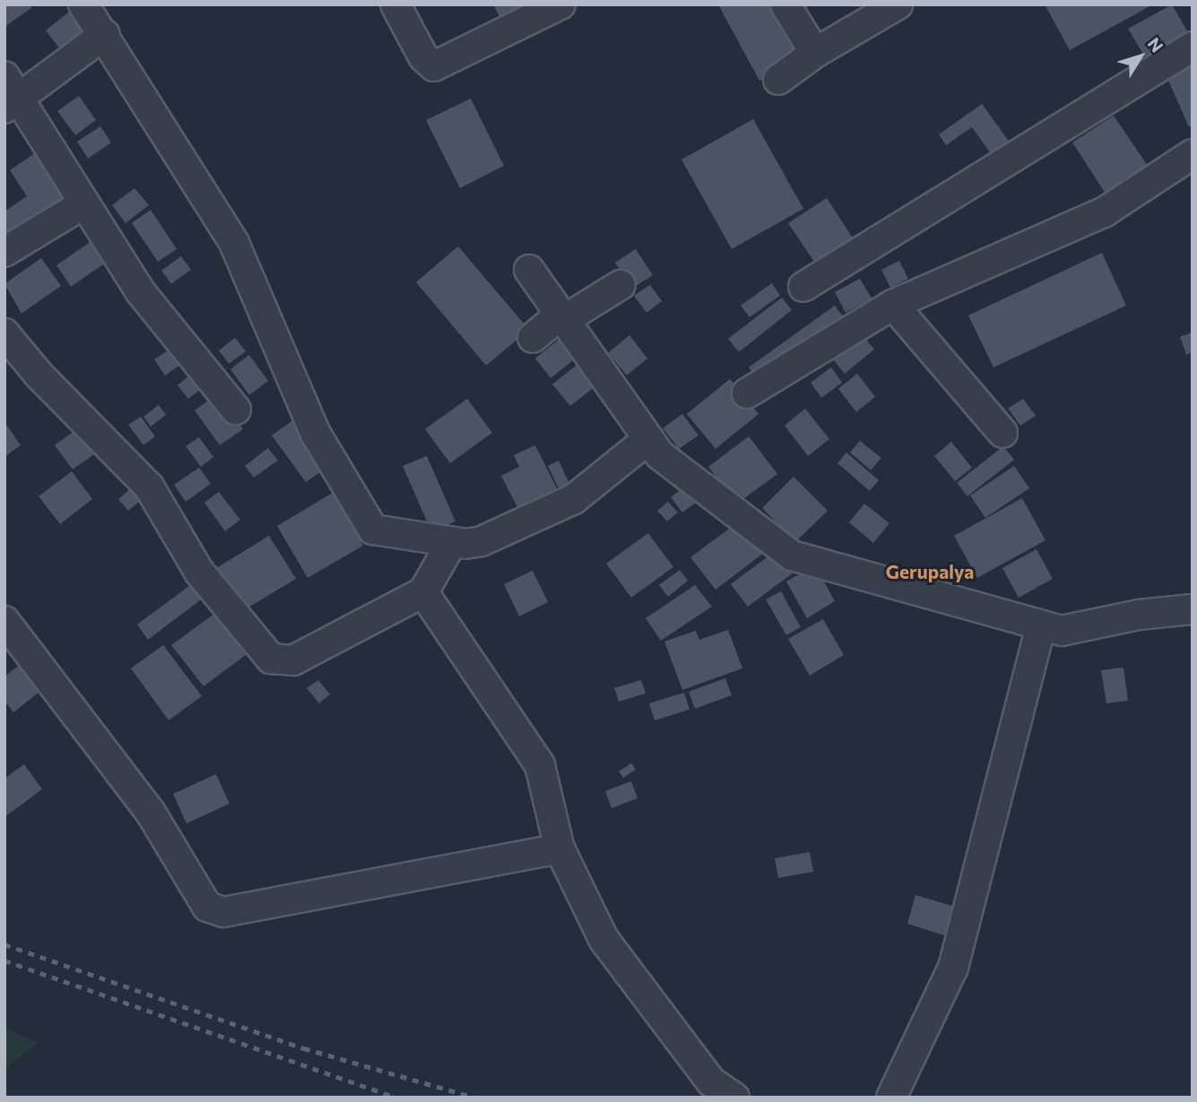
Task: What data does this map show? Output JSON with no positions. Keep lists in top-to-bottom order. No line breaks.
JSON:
{"districts":["Gerupalya"],"north":"top right"}
